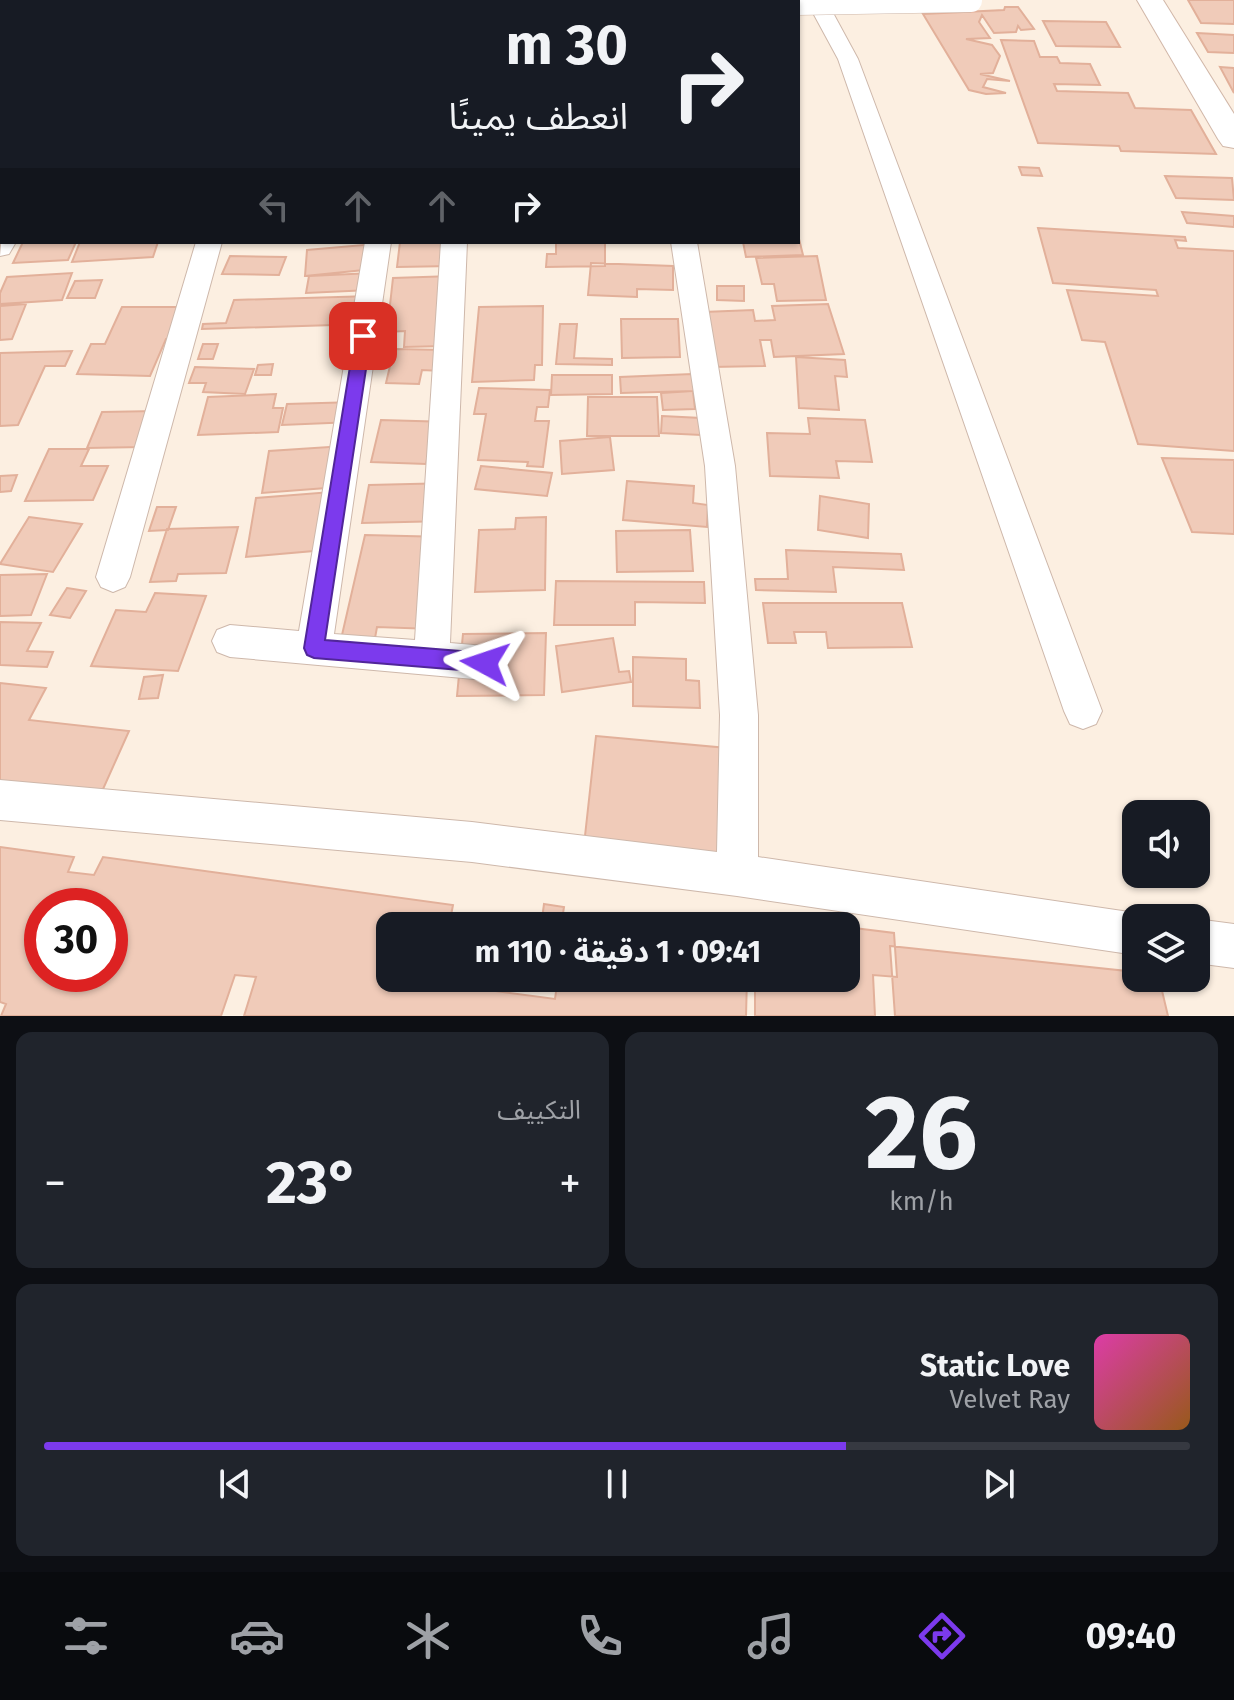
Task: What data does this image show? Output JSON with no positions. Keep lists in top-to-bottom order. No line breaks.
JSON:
{"page":{"turn":["30 m","انعطف يمينًا"],"limit":"30","trip":"09:41 · 1 دقيقة · 110 m","tile":[["26","km/h"],"التكييف"],"heat":["−","23°","+"],"song":["Static Love","Velvet Ray"],"tabs":"09:40"}}
